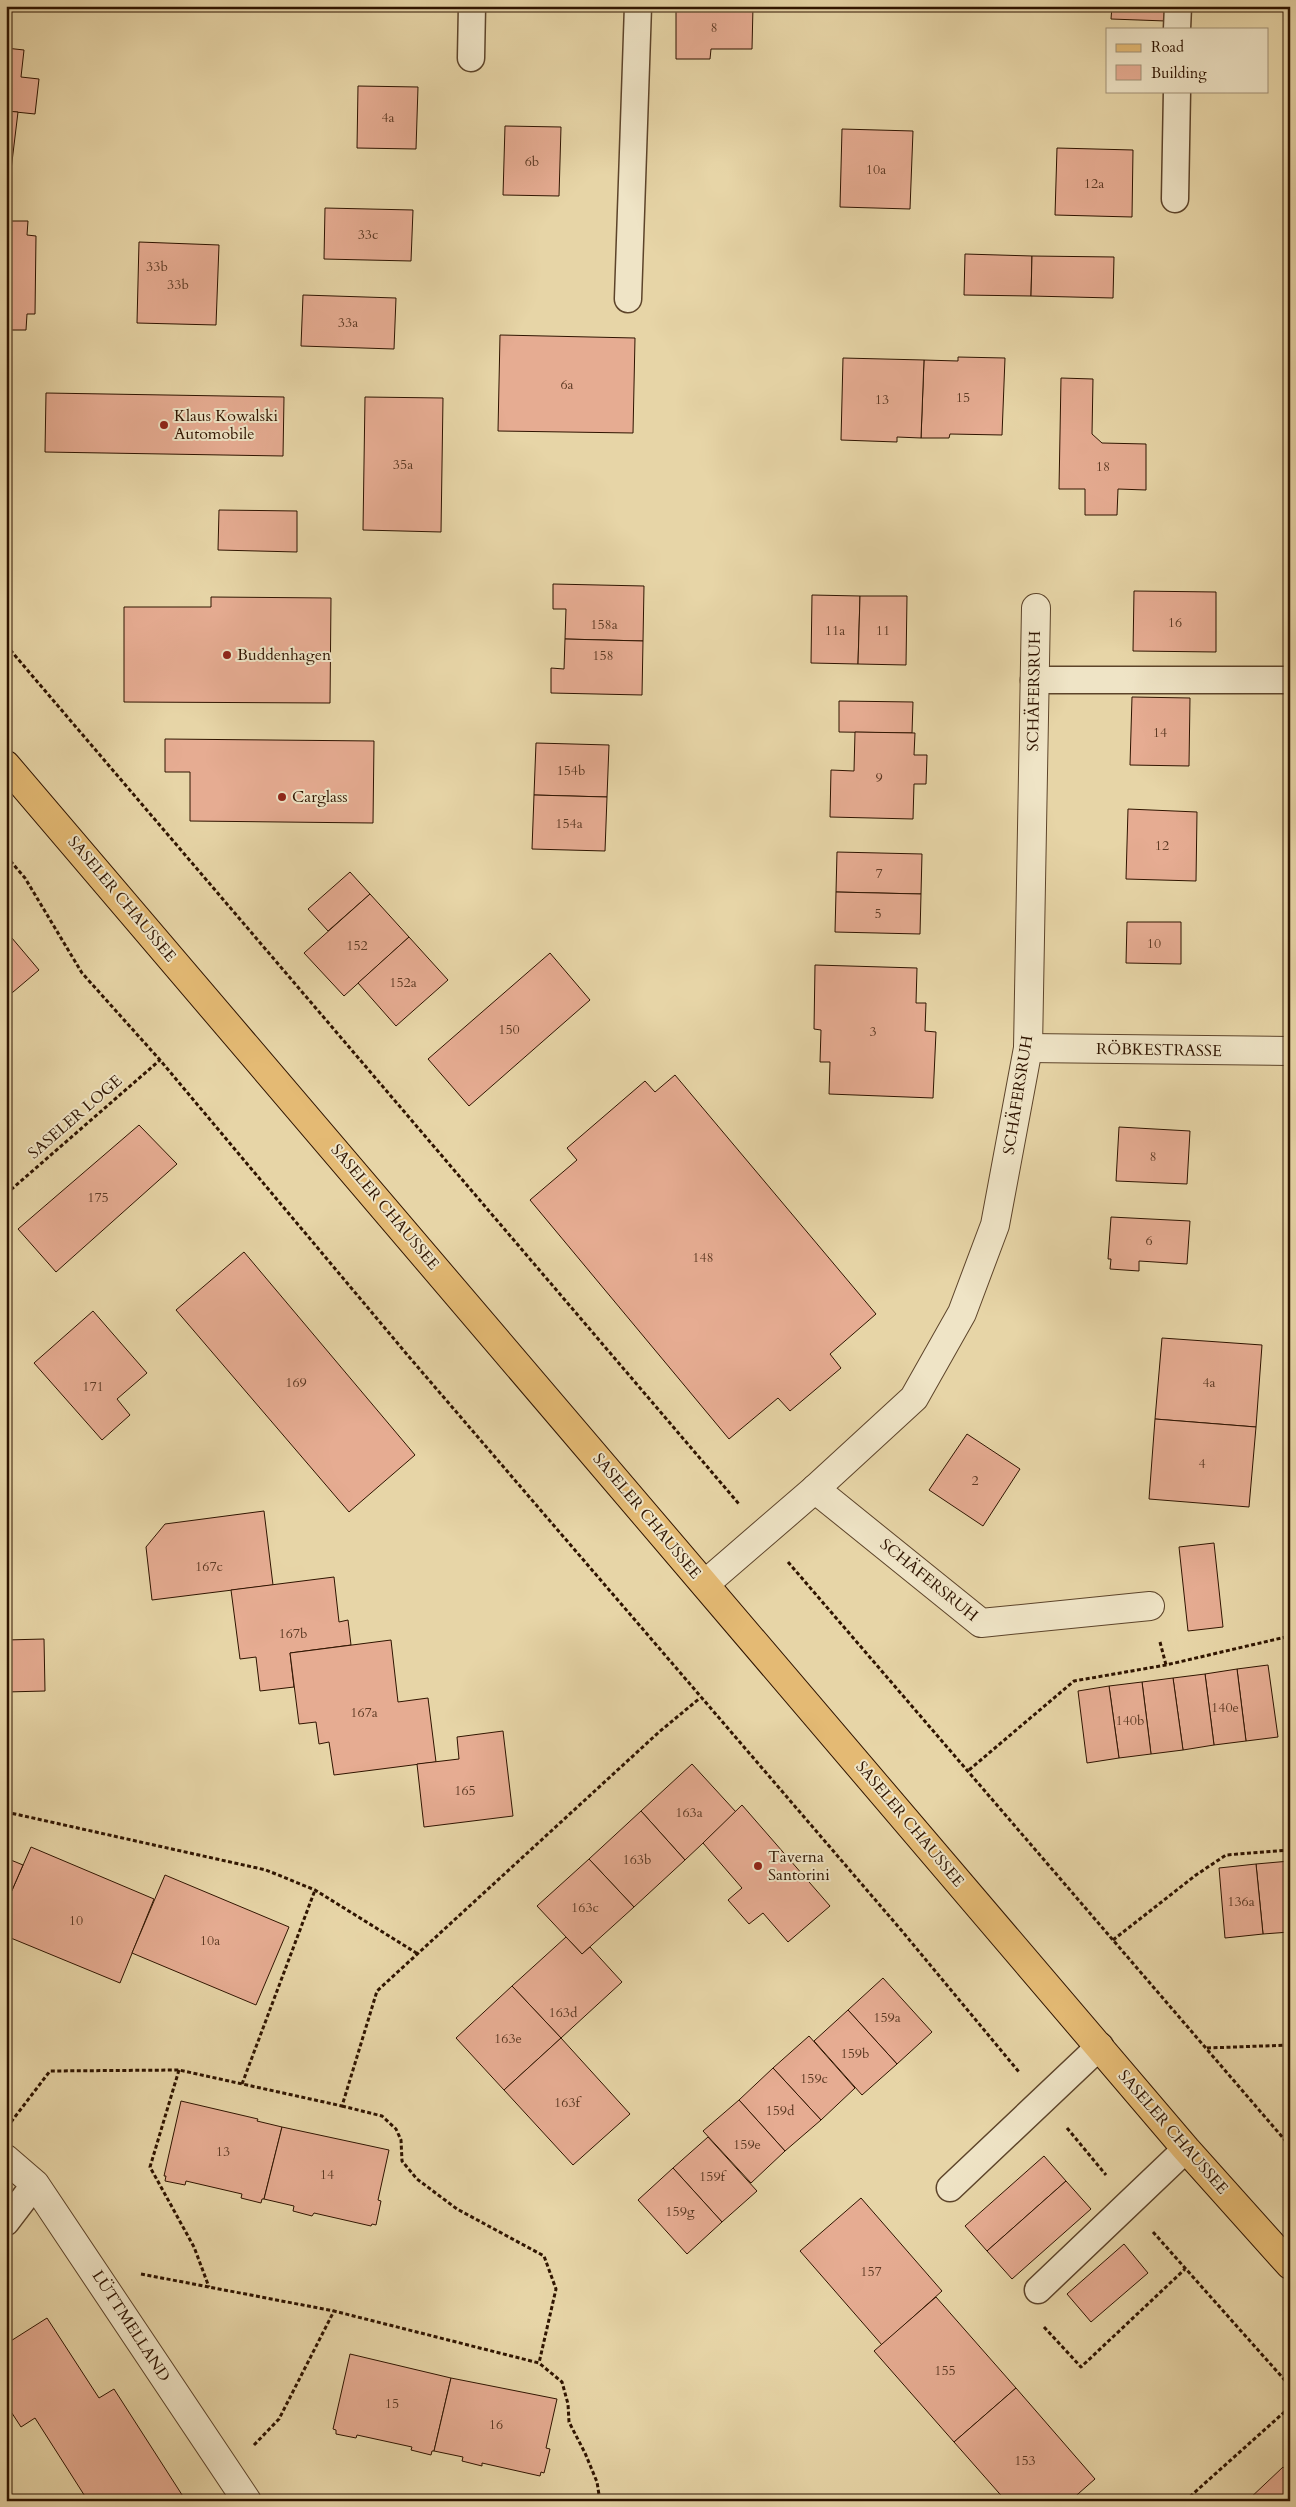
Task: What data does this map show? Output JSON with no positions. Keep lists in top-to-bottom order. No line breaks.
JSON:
{"streets":{"main road":["SASELER CHAUSSEE"],"street":["SCHÄFERSRUH","RÖBKESTRASSE","LÜTTMELLAND"],"path":["SASELER LOGE"]},"crossings":[["SCHÄFERSRUH","SASELER CHAUSSEE"],["SCHÄFERSRUH","RÖBKESTRASSE"]],"places":["Klaus Kowalski Automobile","Buddenhagen","Carglass","Taverna Santorini"],"house_numbers":["8","4a","6b","10a","12a","33c","33b","33b","33a","6a","15","13","35a","18","16","158a","11a","11","158","14","154b","9","154a","12","7","5","10","152","152a","150","3","8","175","6","148","169","4a","171","4","2","167c","167b","140e","167a","140b","165","163a","163b","136a","163c","10","10a","163d","159a","163e","159b","159c","163f","159d","159e","13","14","159f","159g","157","155","15","16","153"],"legend":["Road","Building"]}
